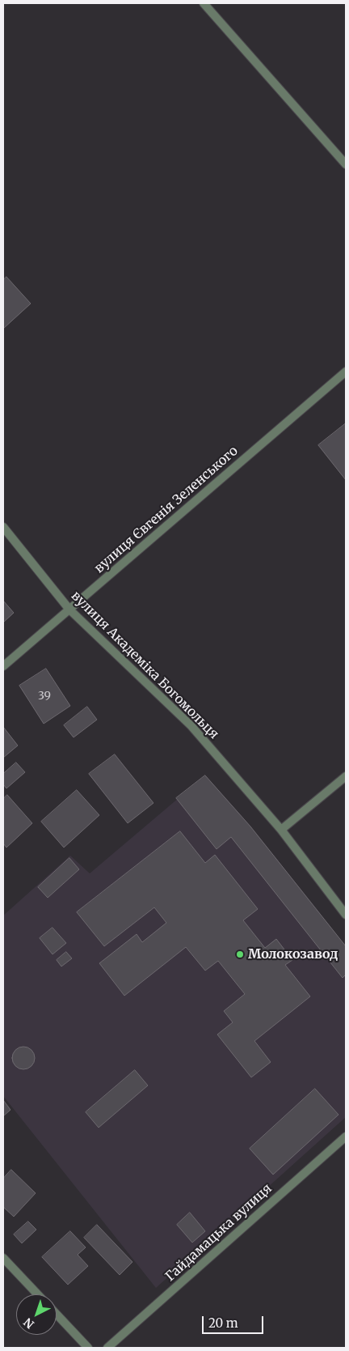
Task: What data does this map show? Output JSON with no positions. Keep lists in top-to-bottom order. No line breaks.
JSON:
{"streets":{"street":["вулиця Євгенія Зеленського","вулиця Академіка Богомольця","Гайдамацька вулиця"]},"crossings":[["вулиця Євгенія Зеленського","вулиця Академіка Богомольця"]],"places":["Молокозавод"],"house_numbers":["39"],"scale_bar":"20 m","north":"bottom left"}
